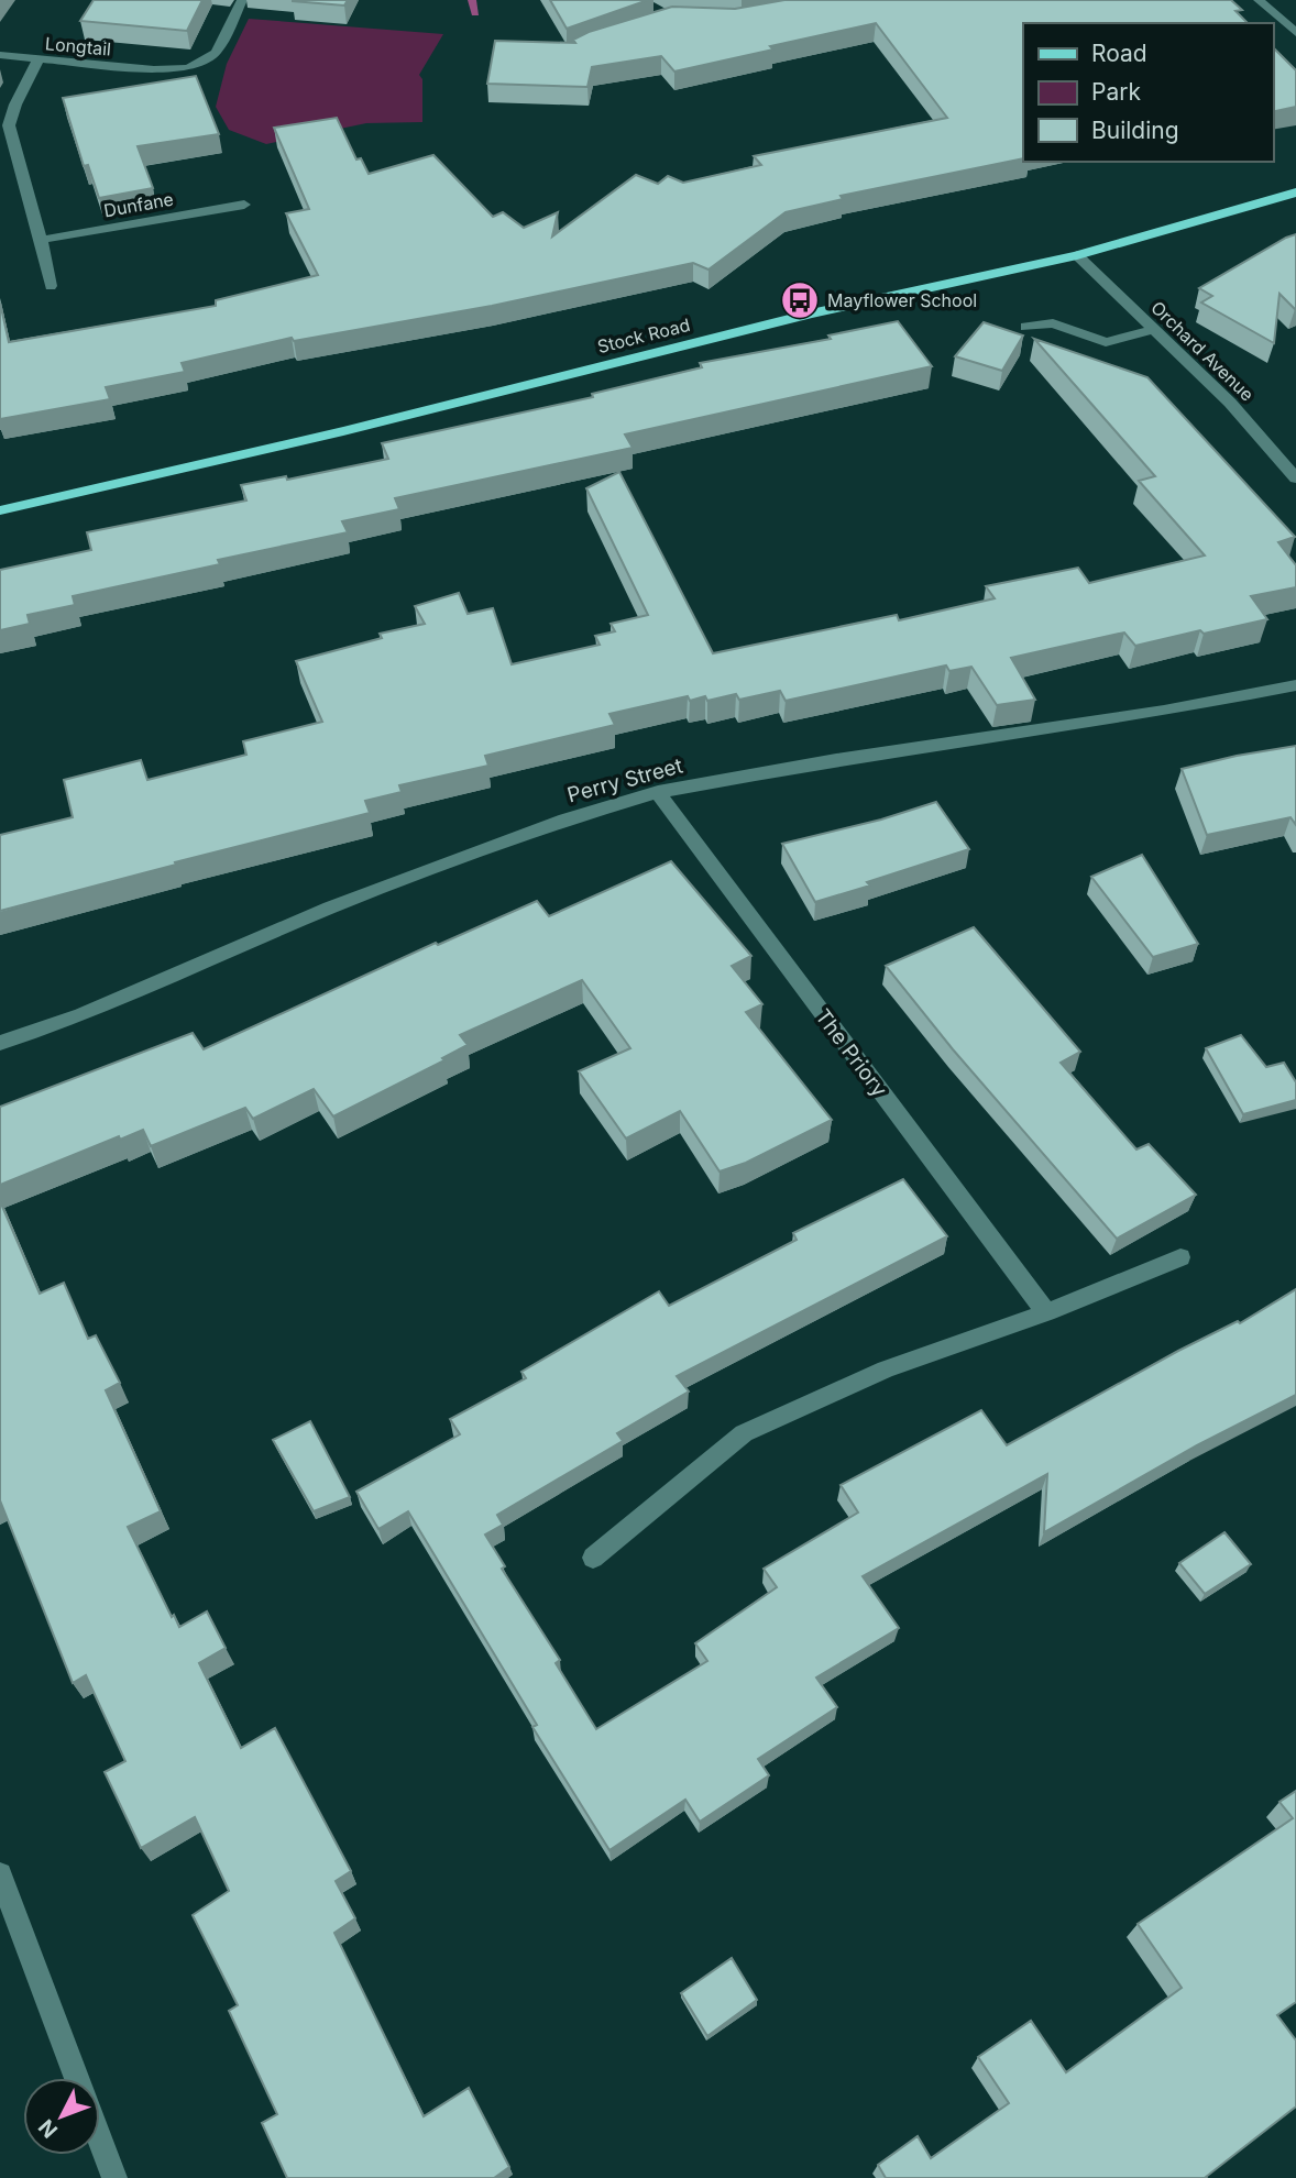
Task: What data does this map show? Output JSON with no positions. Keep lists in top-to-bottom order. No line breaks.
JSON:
{"streets":{"main road":["Stock Road"],"street":["Longtail","Dunfane","Orchard Avenue","Perry Street","The Priory"]},"crossings":[["Stock Road","Orchard Avenue"],["Perry Street","The Priory"]],"places":{"bus stop":["Mayflower School"]},"legend":["Road","Park","Building"],"north":"bottom left"}
